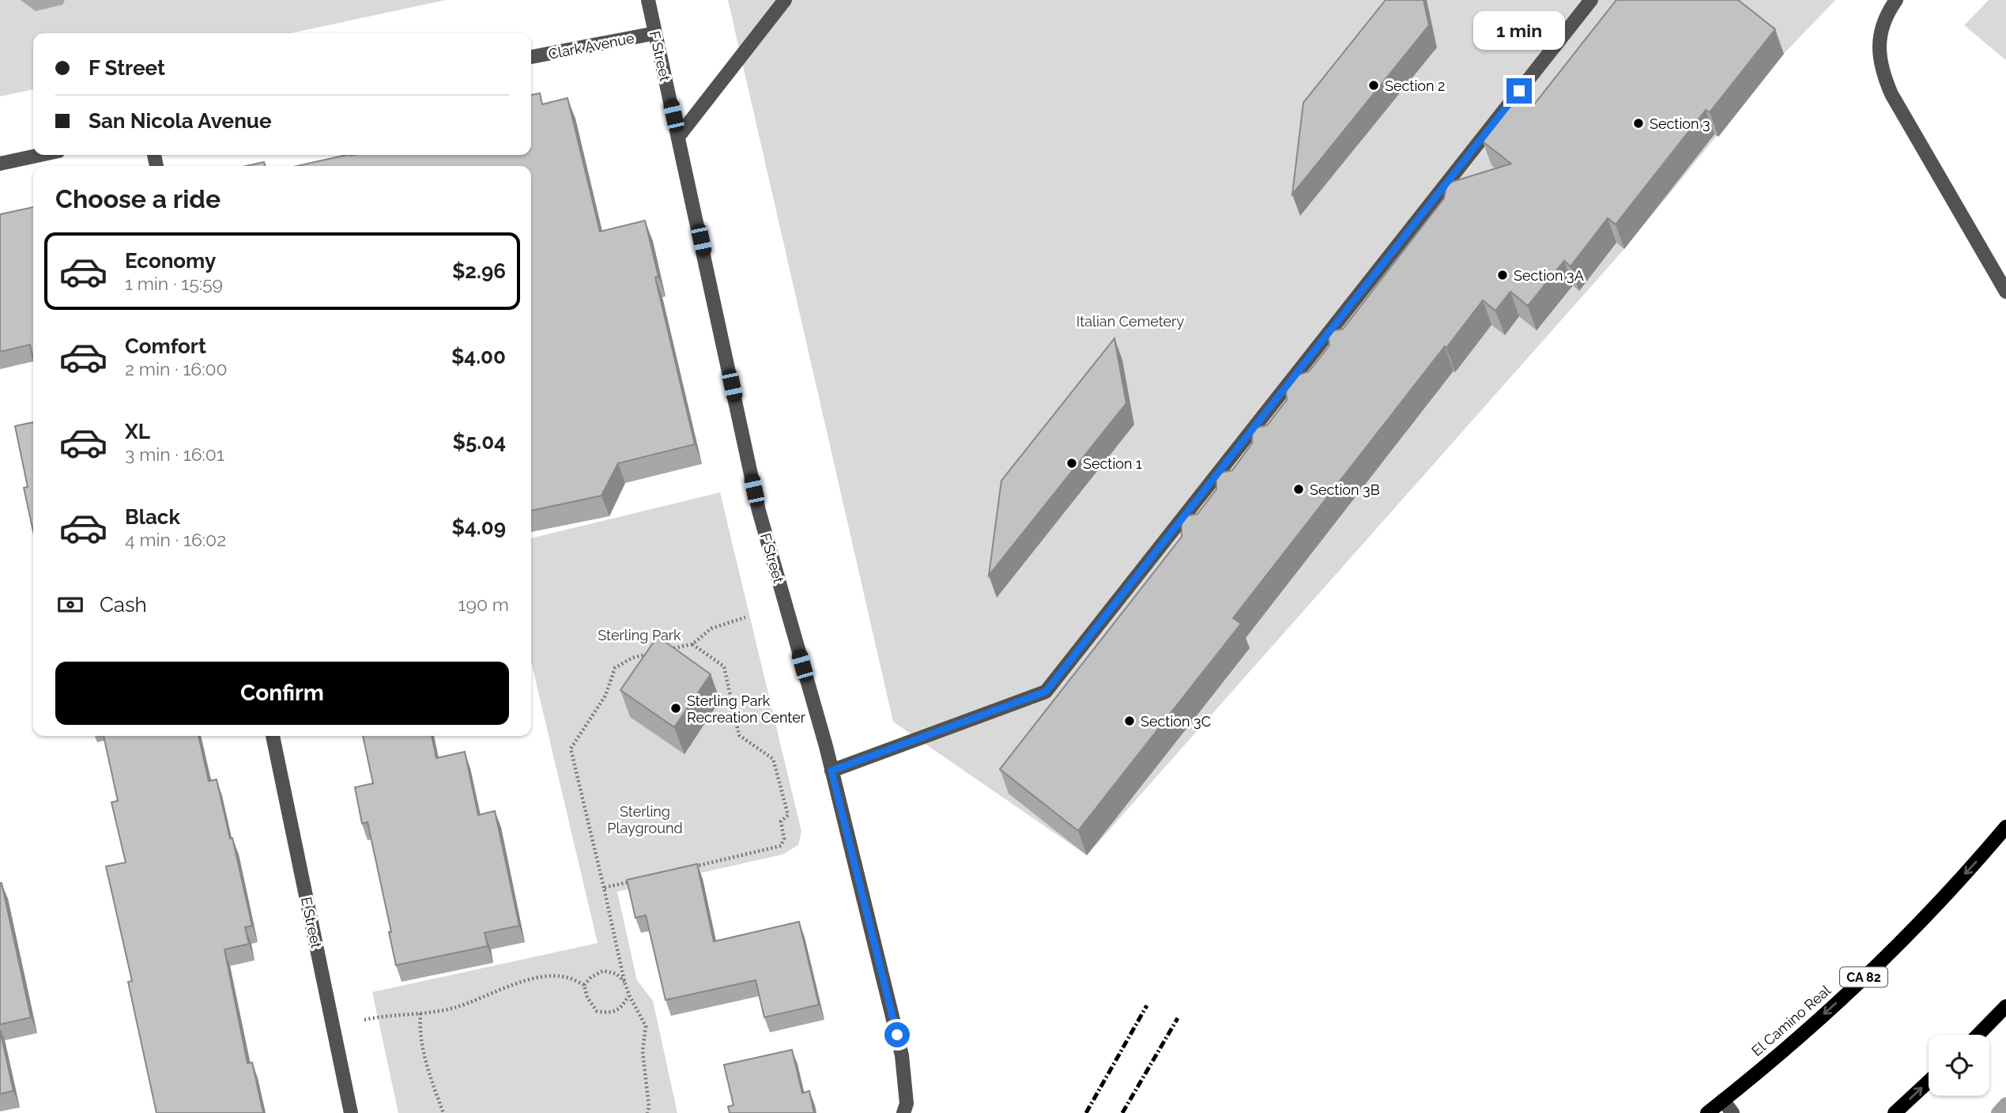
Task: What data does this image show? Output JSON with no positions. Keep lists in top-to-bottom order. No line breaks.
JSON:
{"streets":{"main road":["CA 82","El Camino Real"],"street":["Clark Avenue","F Street","E Street"]},"crossings":[["Clark Avenue","F Street"]],"one_way":["El Camino Real"],"parks":["Italian Cemetery","Sterling Park","Sterling Playground"],"places":["Section 2","Section 3","Section 3A","Section 1","Section 3B","Sterling Park Recreation Center","Section 3C"],"page":{"bubble":"1 min","banner":["F Street","San Nicola Avenue"],"heading":"Choose a ride","list":[{"name":"Economy","note":"1 min · 15:59","value":"$2.96"},{"name":"Comfort","note":"2 min · 16:00","value":"$4.00"},{"name":"XL","note":"3 min · 16:01","value":"$5.04"},{"name":"Black","note":"4 min · 16:02","value":"$4.09"}],"pay":["Cash","190 m"],"buttons":"Confirm"}}
